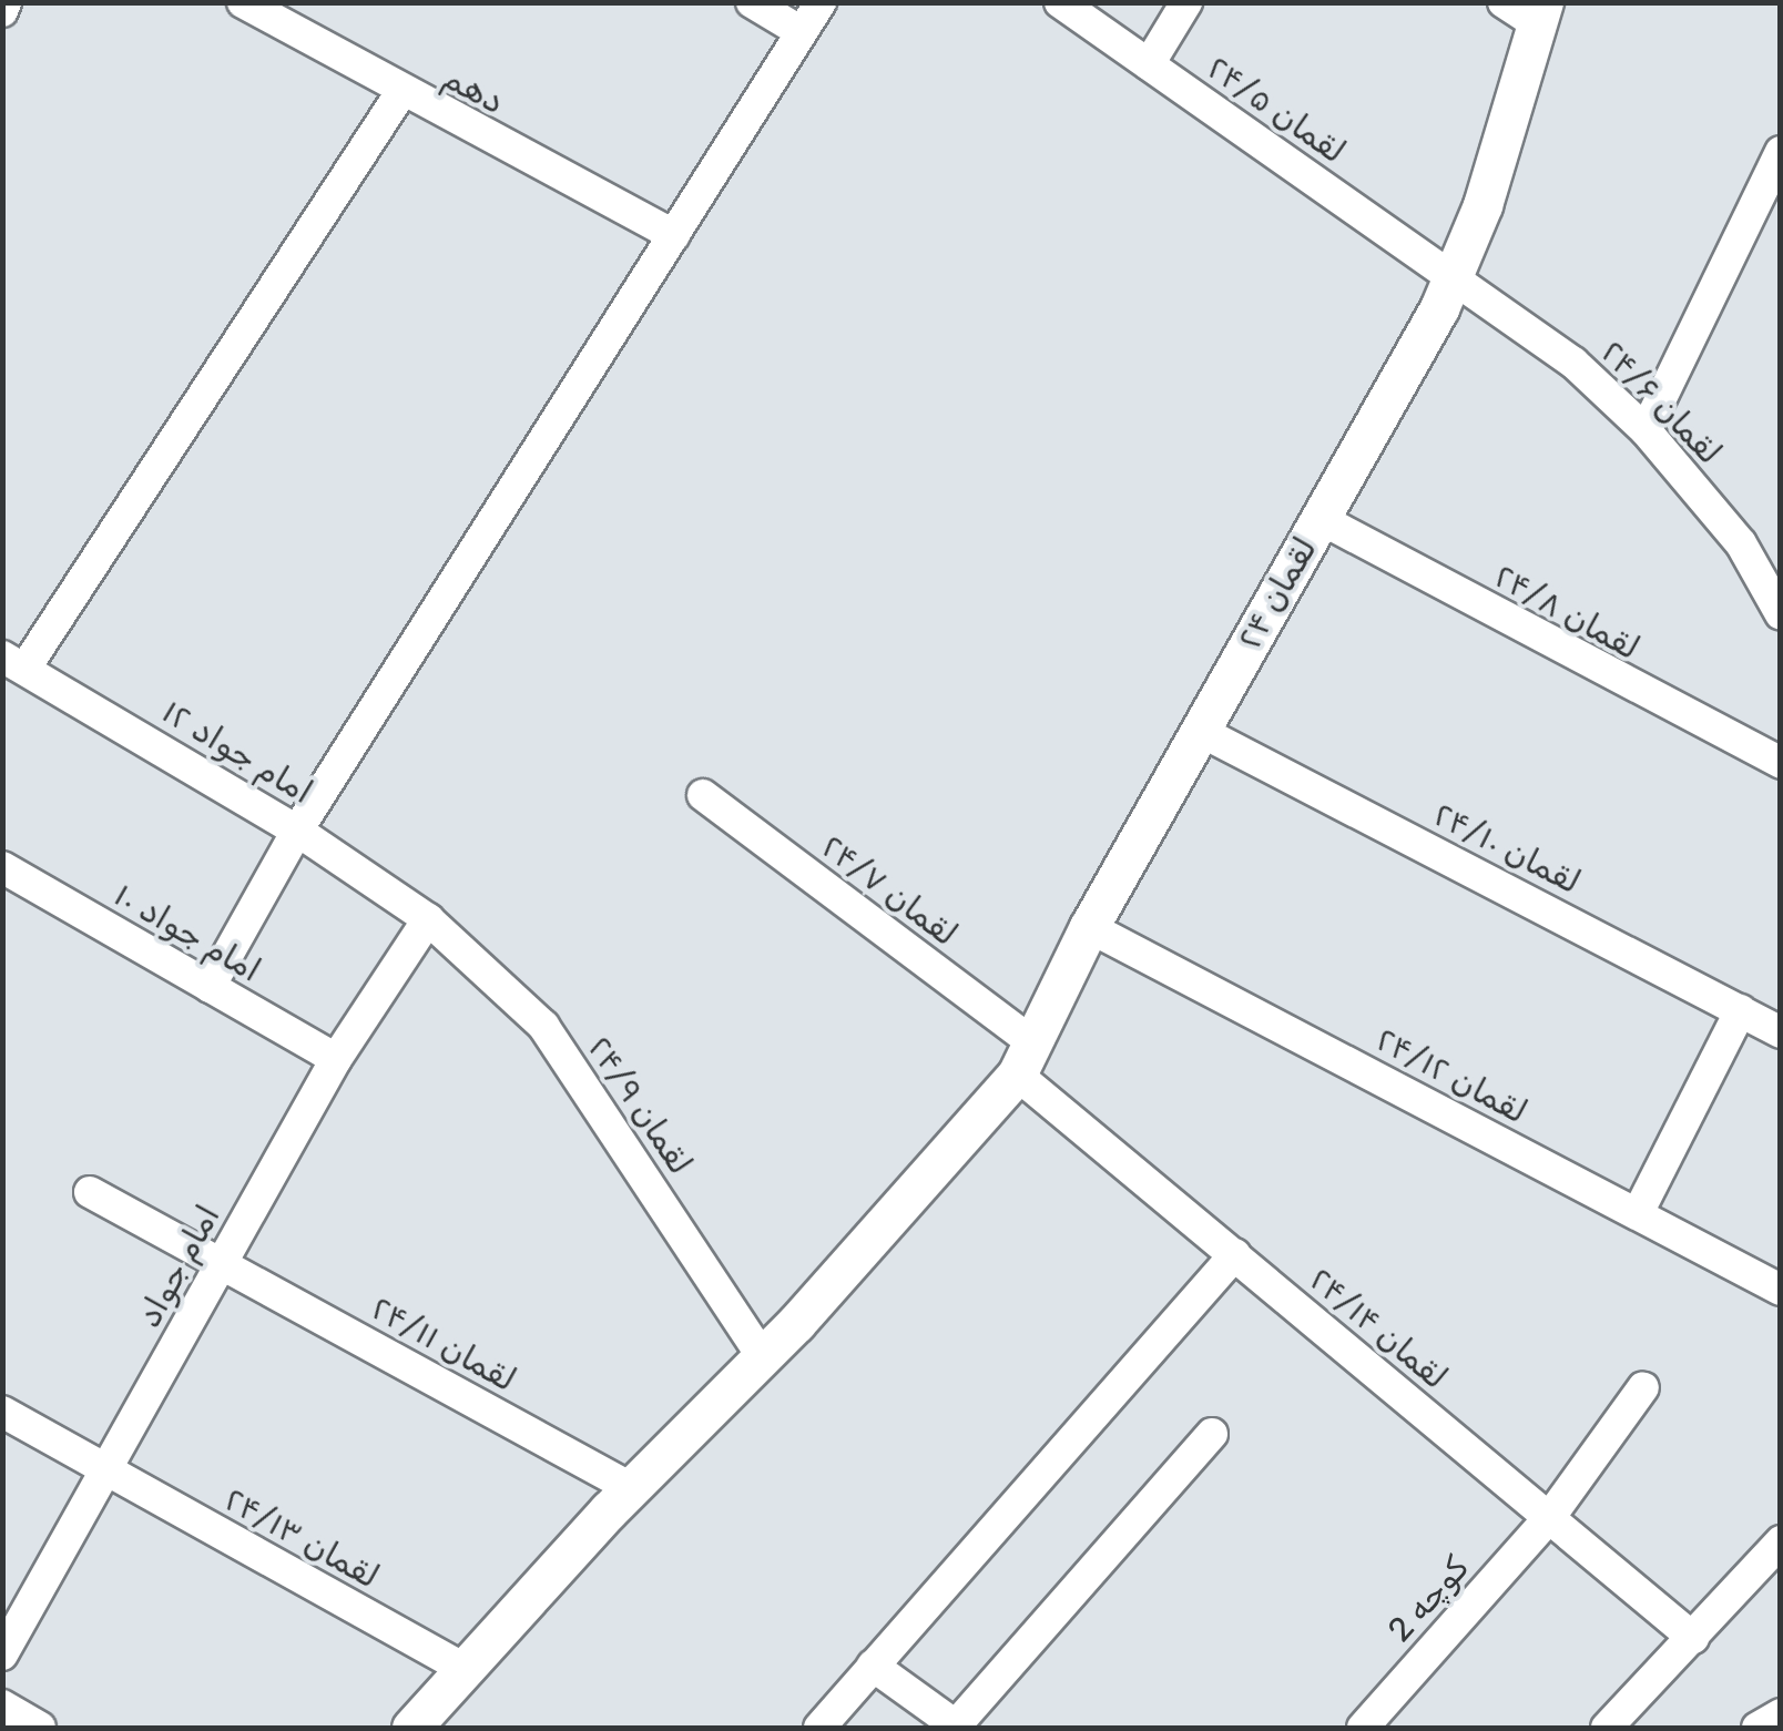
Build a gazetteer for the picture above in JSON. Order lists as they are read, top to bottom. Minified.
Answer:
{"streets":{"street":["دهم","لقمان ۲۴/۵","لقمان ۲۴/۶","لقمان ۲۴","لقمان ۲۴/۸","امام جواد ۱۲","لقمان ۲۴/۱۰","لقمان ۲۴/۷","امام جواد ۱۰","لقمان ۲۴/۱۲","لقمان ۲۴/۹","امام جواد","لقمان ۲۴/۱۴","لقمان ۲۴/۱۱","لقمان ۲۴/۱۳","کوچه 2"]},"crossings":[["لقمان ۲۴/۵","لقمان ۲۴/۶"],["لقمان ۲۴/۵","لقمان ۲۴"],["لقمان ۲۴/۶","لقمان ۲۴"],["لقمان ۲۴","لقمان ۲۴/۸"],["لقمان ۲۴","لقمان ۲۴/۱۰"],["لقمان ۲۴","لقمان ۲۴/۷"],["لقمان ۲۴","لقمان ۲۴/۱۲"],["لقمان ۲۴","لقمان ۲۴/۹"],["لقمان ۲۴","لقمان ۲۴/۱۴"],["لقمان ۲۴","لقمان ۲۴/۱۱"],["لقمان ۲۴","لقمان ۲۴/۱۳"],["امام جواد ۱۲","لقمان ۲۴/۹"],["امام جواد ۱۲","امام جواد"],["لقمان ۲۴/۷","لقمان ۲۴/۱۴"],["امام جواد ۱۰","امام جواد"],["لقمان ۲۴/۹","امام جواد"],["امام جواد","لقمان ۲۴/۱۱"],["امام جواد","لقمان ۲۴/۱۳"],["لقمان ۲۴/۱۴","کوچه 2"]]}
